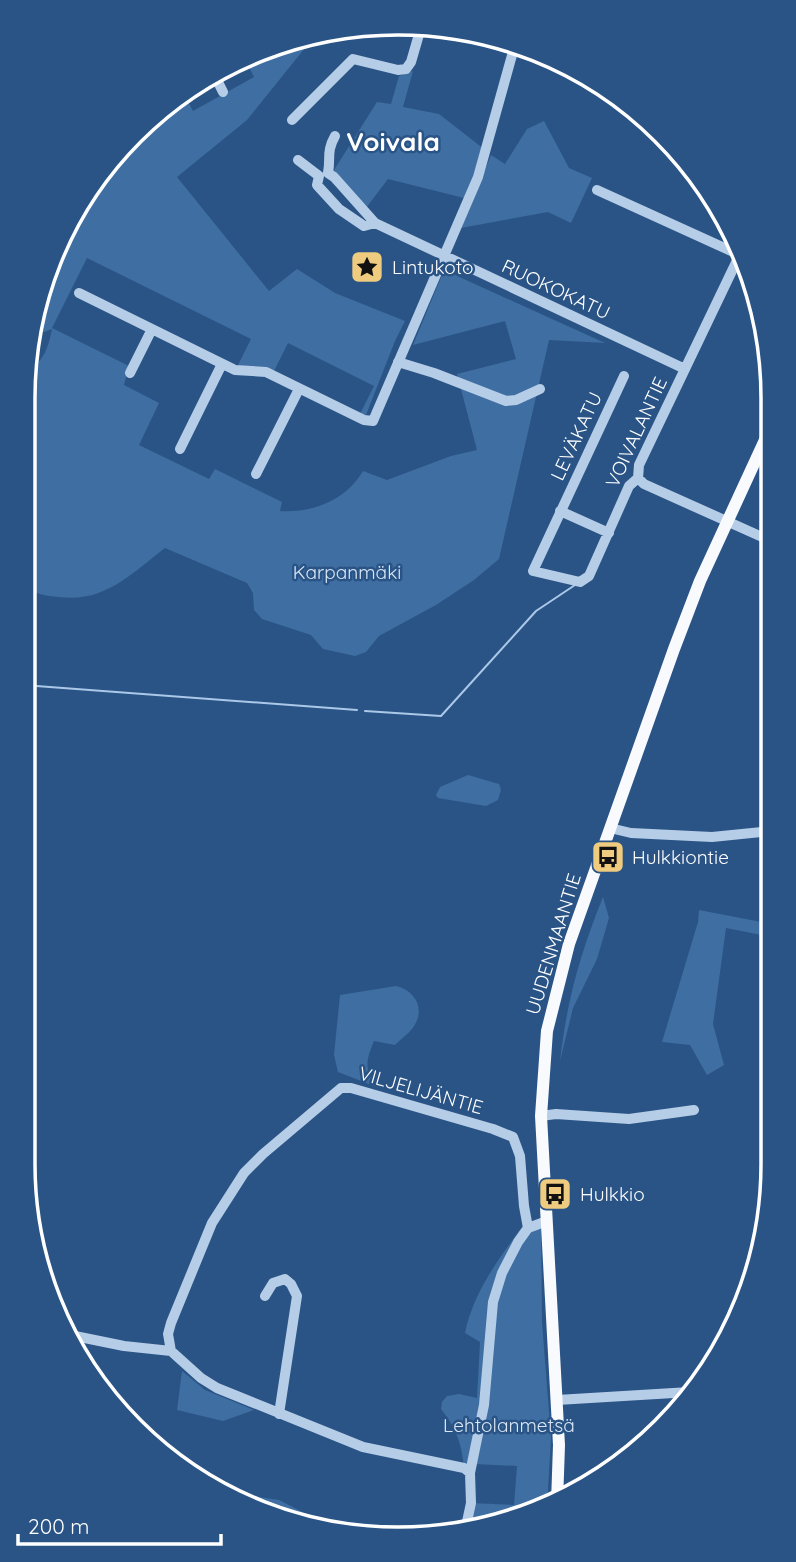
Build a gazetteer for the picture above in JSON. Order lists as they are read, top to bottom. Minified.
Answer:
{"streets":{"main road":["UUDENMAANTIE"],"street":["RUOKOKATU","VOIVALANTIE","LEVÄKATU","VILJELIJÄNTIE"]},"crossings":[["RUOKOKATU","VOIVALANTIE"],["VOIVALANTIE","LEVÄKATU"]],"districts":["Voivala"],"parks":["Karpanmäki","Lehtolanmetsä"],"places":{"place":["Lintukoto"],"bus stop":["Hulkkiontie","Hulkkio"]},"scale_bar":"200 m"}
